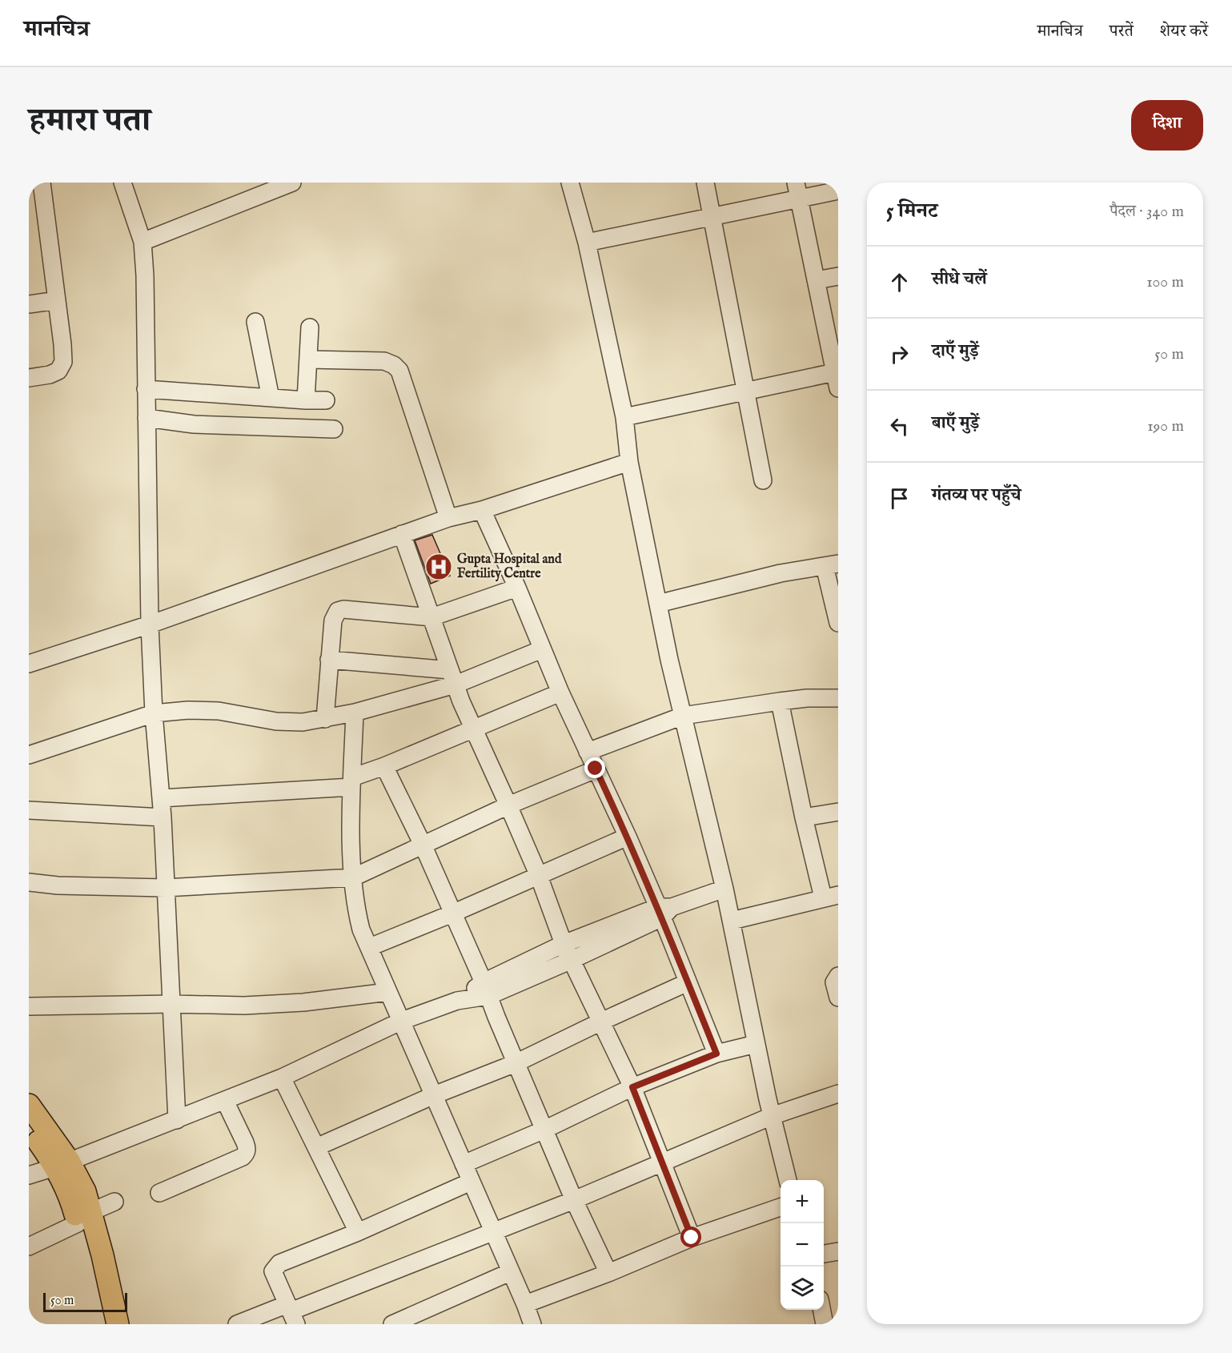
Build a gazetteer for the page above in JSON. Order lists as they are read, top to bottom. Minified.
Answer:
{"places":{"hospital":["Gupta Hospital and Fertility Centre"]},"scale_bar":"50 m","page":{"header":"मानचित्र","nav":["मानचित्र","परतें","शेयर करें"],"title":"हमारा पता","buttons":"दिशा","heading":["5 मिनट","पैदल · 340 m"],"list":[["सीधे चलें","100 m"],["दाएँ मुड़ें","50 m"],["बाएँ मुड़ें","190 m"],"गंतव्य पर पहुँचे"],"map_buttons":["+","−"],"scale":"50 m"}}
